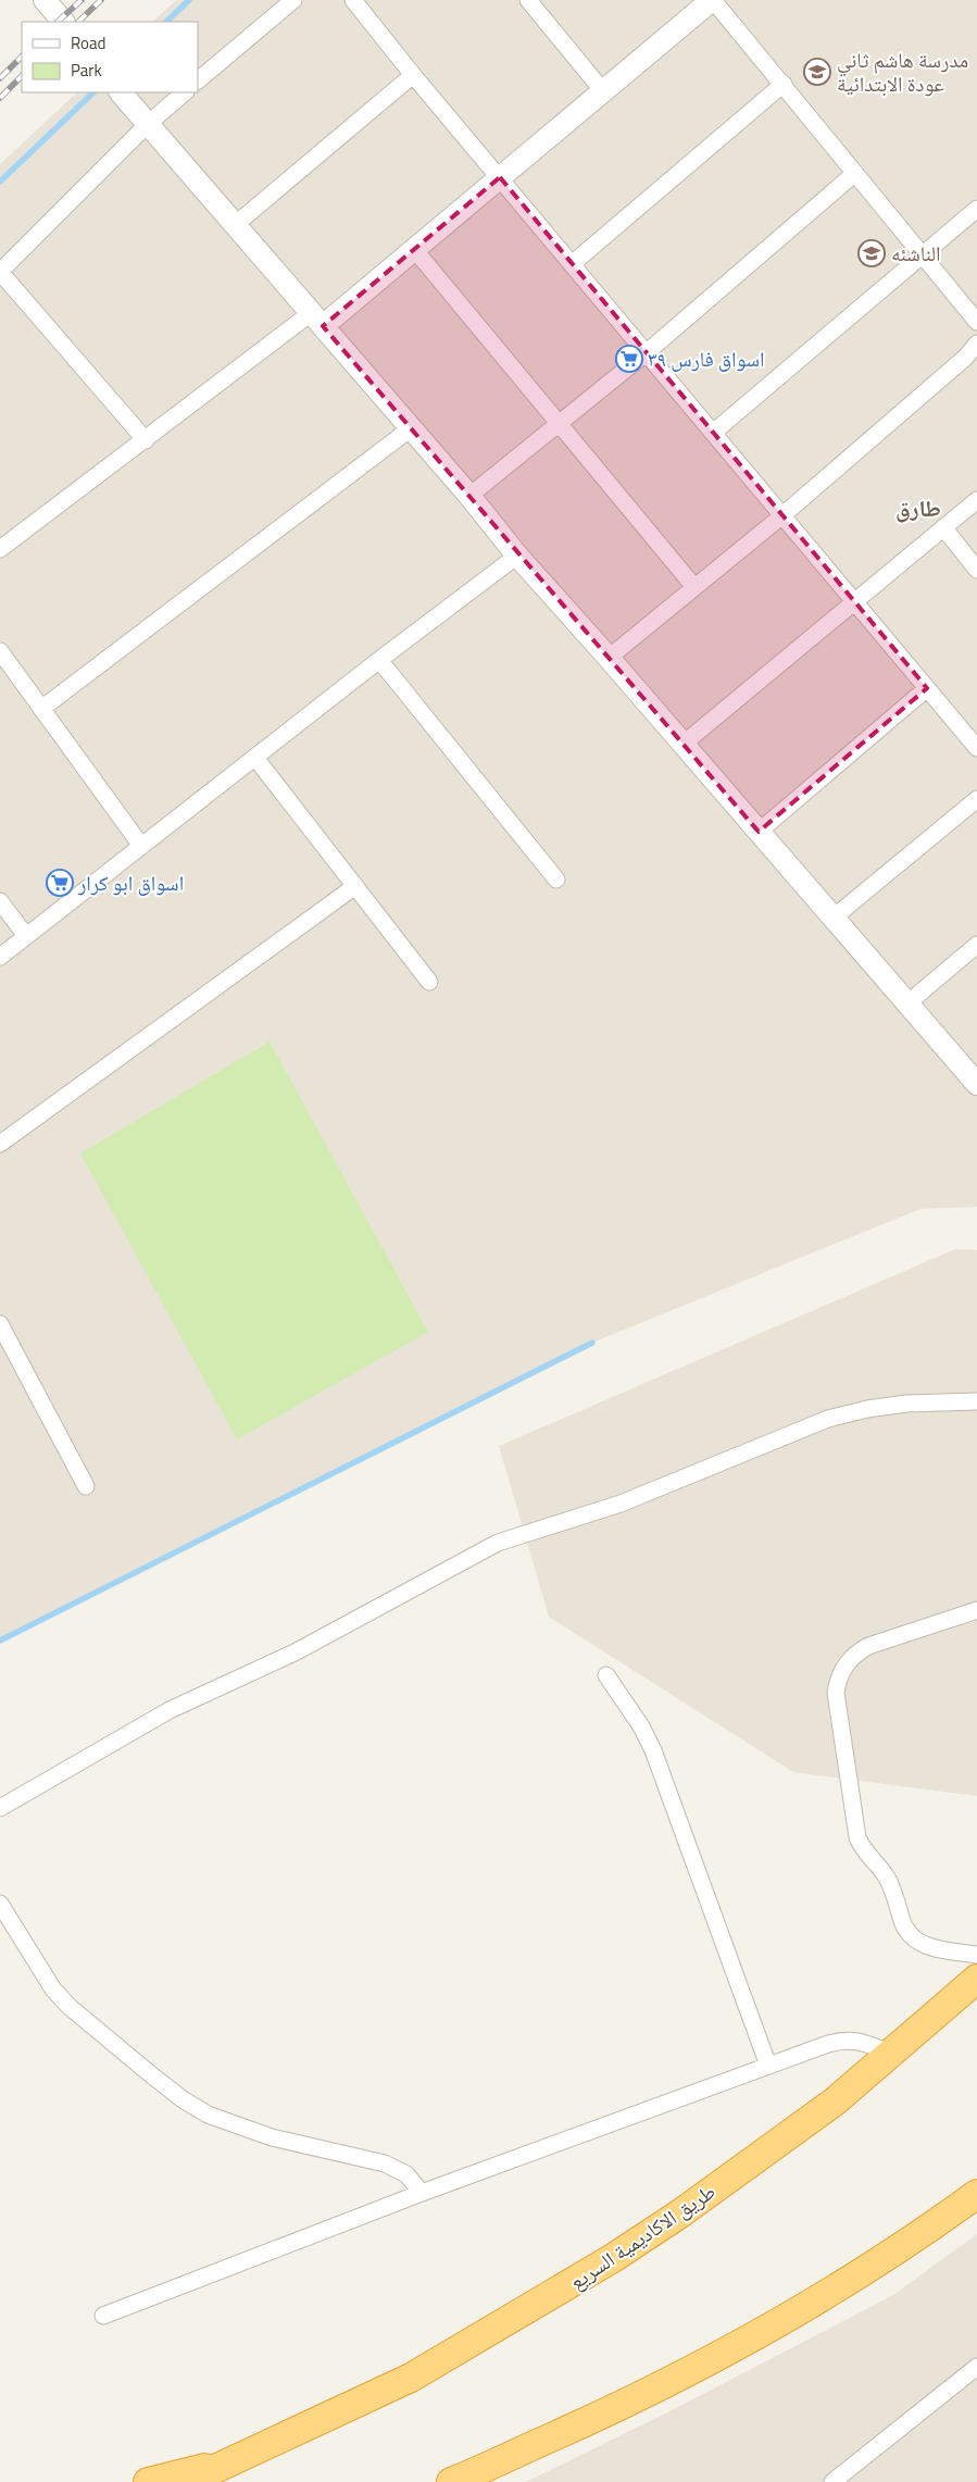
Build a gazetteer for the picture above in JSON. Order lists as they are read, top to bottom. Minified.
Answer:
{"streets":{"highway":["طريق الاكاديمية السريع"]},"districts":["طارق"],"places":{"school or university":["مدرسة هاشم ثاني عودة الابتدائية","الناشئه"],"supermarket":["اسواق فارس ٣٩","اسواق ابو كرار"]},"legend":["Road","Park"]}
